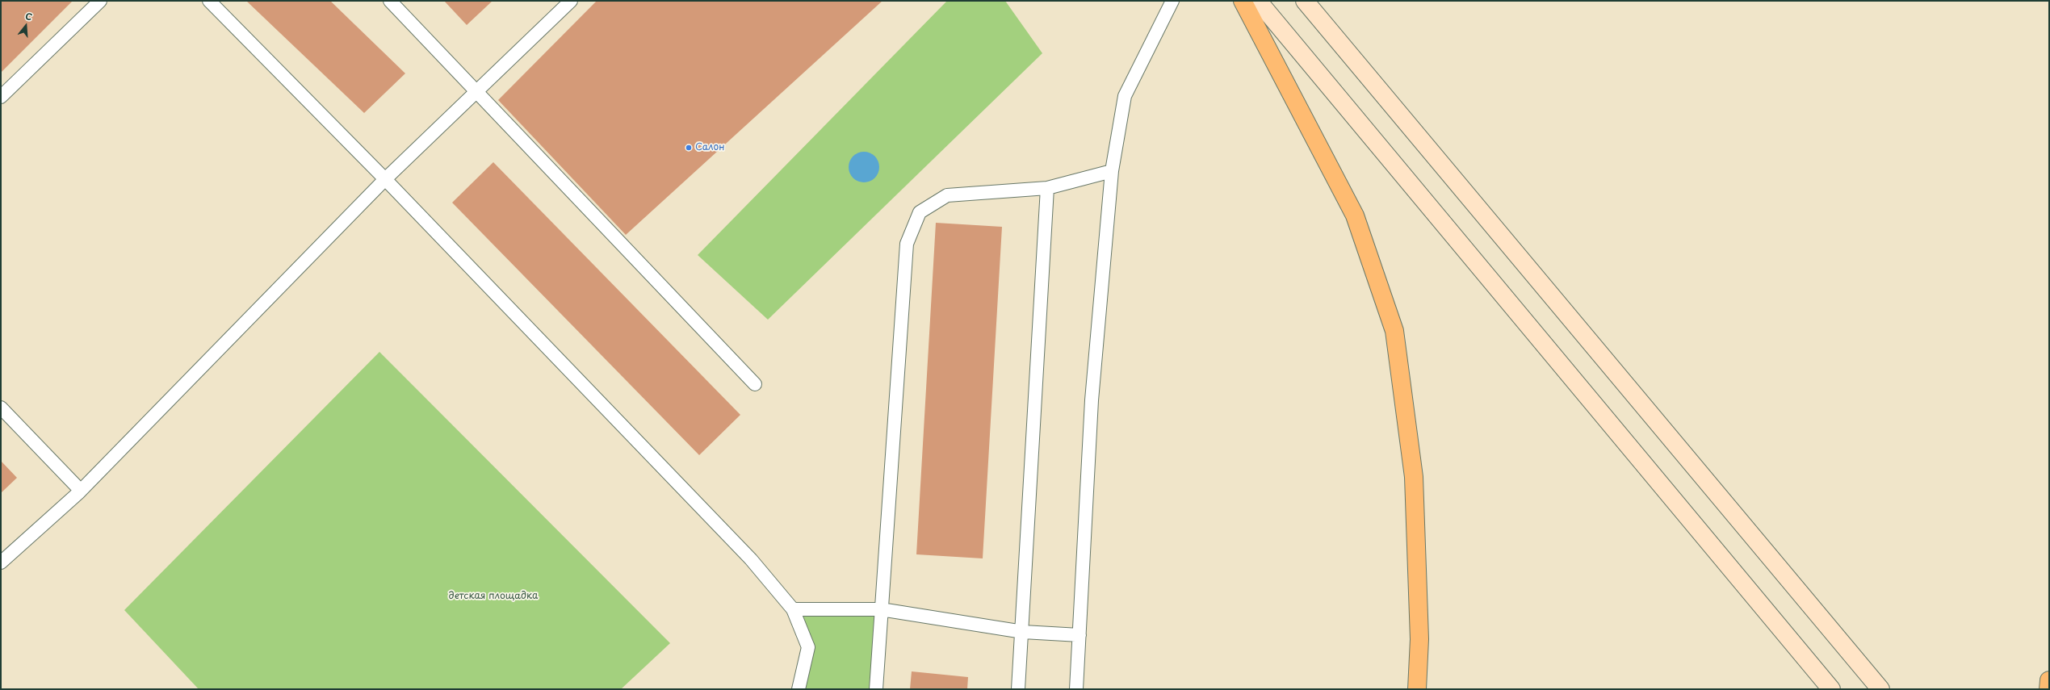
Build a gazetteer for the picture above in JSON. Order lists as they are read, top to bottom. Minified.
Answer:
{"parks":["детская площадка"],"places":["Салон"],"north":"top"}
